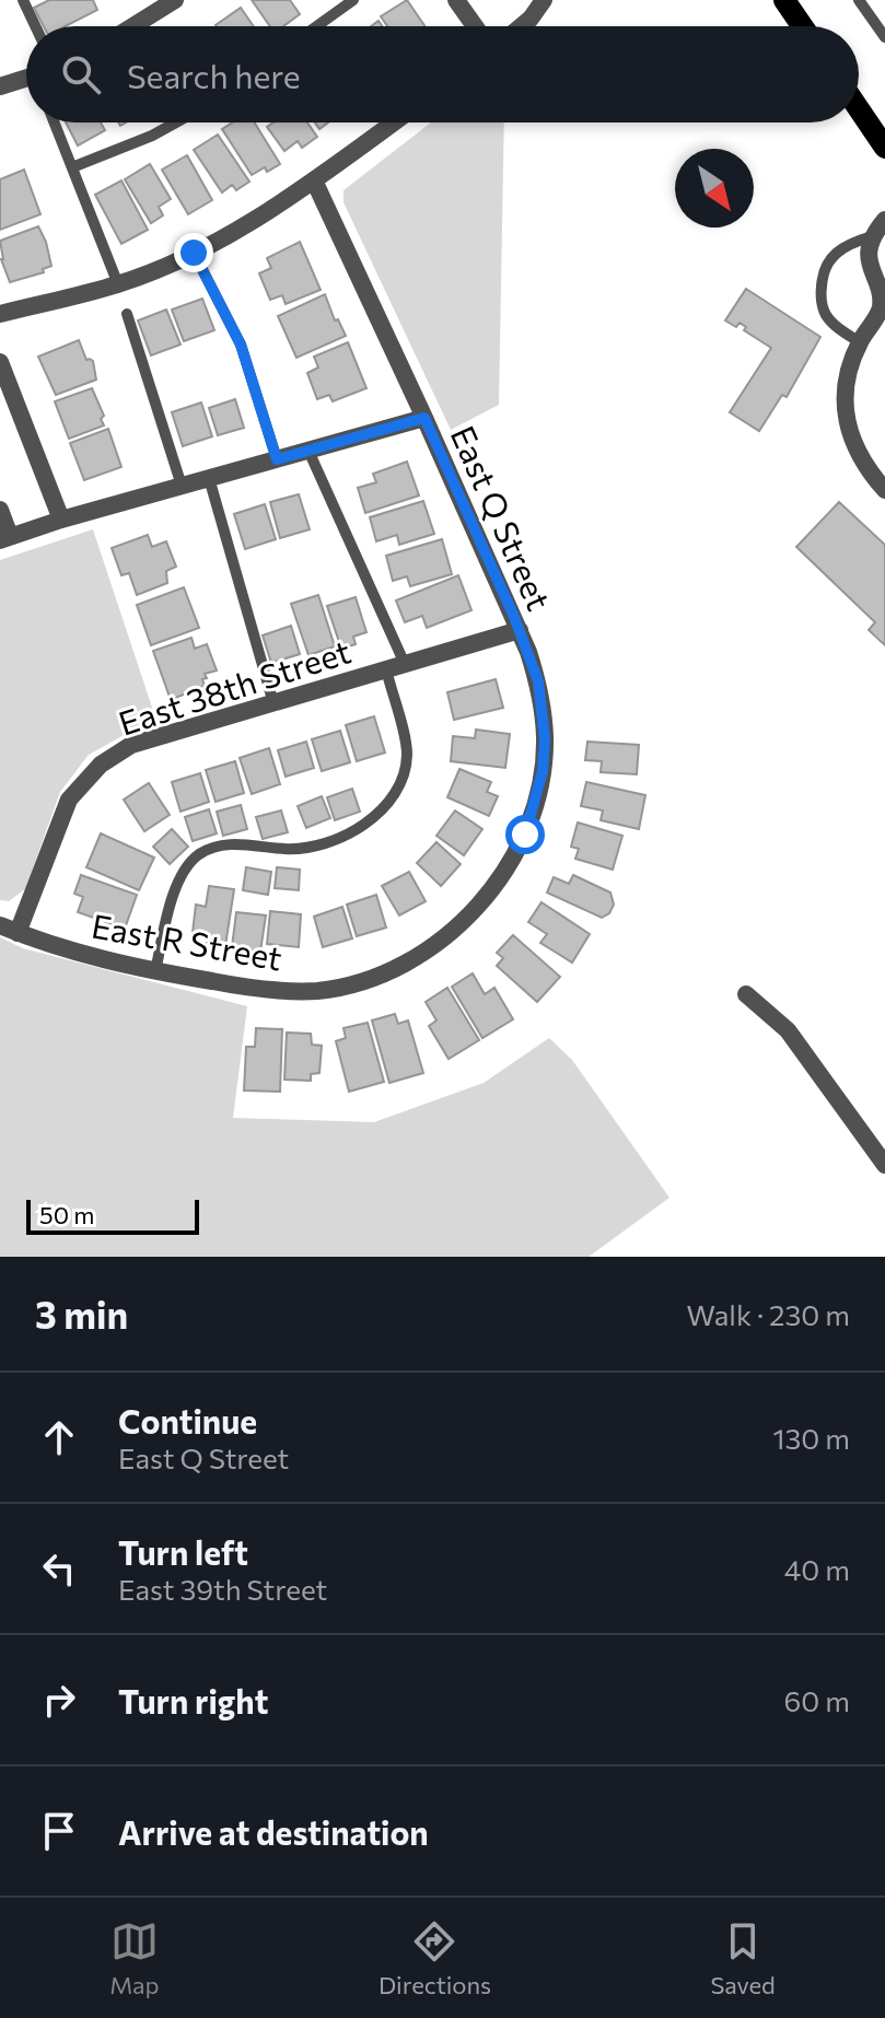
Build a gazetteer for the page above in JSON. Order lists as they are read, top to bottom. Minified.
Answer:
{"streets":{"street":["East Q Street","East 38th Street","East R Street"]},"crossings":[["East Q Street","East 38th Street"],["East Q Street","East R Street"],["East 38th Street","East R Street"]],"scale_bar":"50 m","north":"bottom right","page":{"search":"Search here","scale":"50 m","heading":["3 min","Walk · 230 m"],"list":[["Continue","East Q Street","130 m"],["Turn left","East 39th Street","40 m"],["Turn right","60 m"],"Arrive at destination"],"nav":["Map","Directions","Saved"]}}
